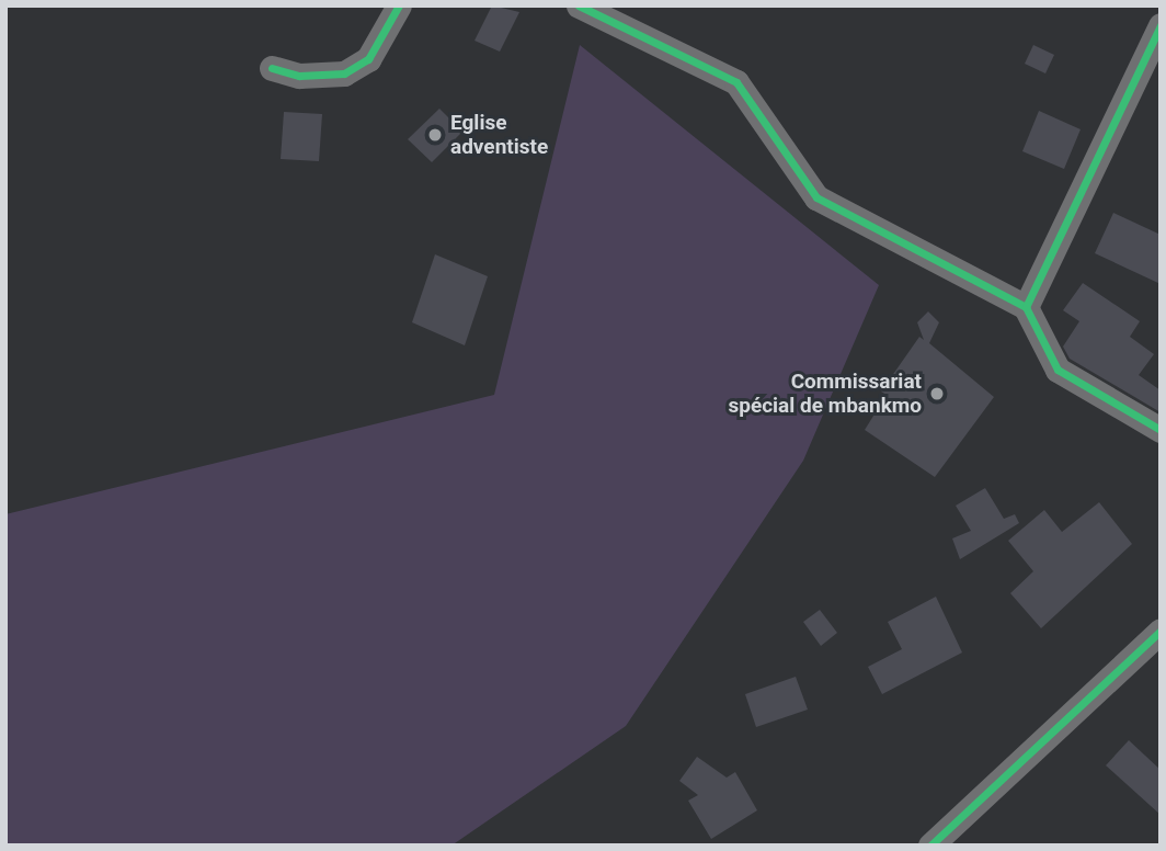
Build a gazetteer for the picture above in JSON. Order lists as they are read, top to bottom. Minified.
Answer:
{"places":["Eglise adventiste","Commissariat spécial de mbankmo"]}
